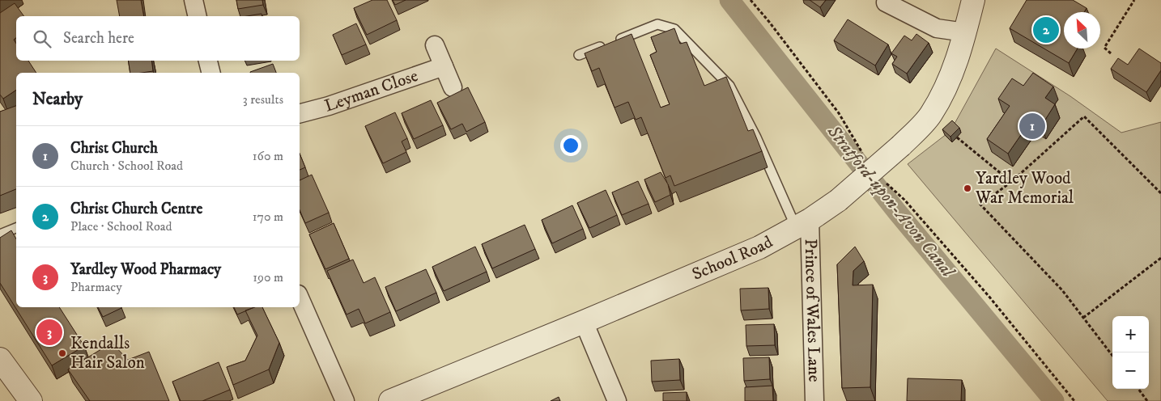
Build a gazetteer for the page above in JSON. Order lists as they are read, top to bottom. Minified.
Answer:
{"streets":{"street":["Leyman Close","School Road","Prince of Wales Lane"]},"crossings":[["School Road","Prince of Wales Lane"]],"water":["Stratford-upon-Avon Canal"],"places":["Yardley Wood War Memorial","Kendalls Hair Salon"],"north":"top left","page":{"pins":["2","1","3"],"search":"Search here","heading":["Nearby","3 results"],"list":[{"mark":"1","name":"Christ Church","note":"Church · School Road","value":"160 m"},{"mark":"2","name":"Christ Church Centre","note":"Place · School Road","value":"170 m"},{"mark":"3","name":"Yardley Wood Pharmacy","note":"Pharmacy","value":"190 m"}],"map_buttons":["+","−"]}}
